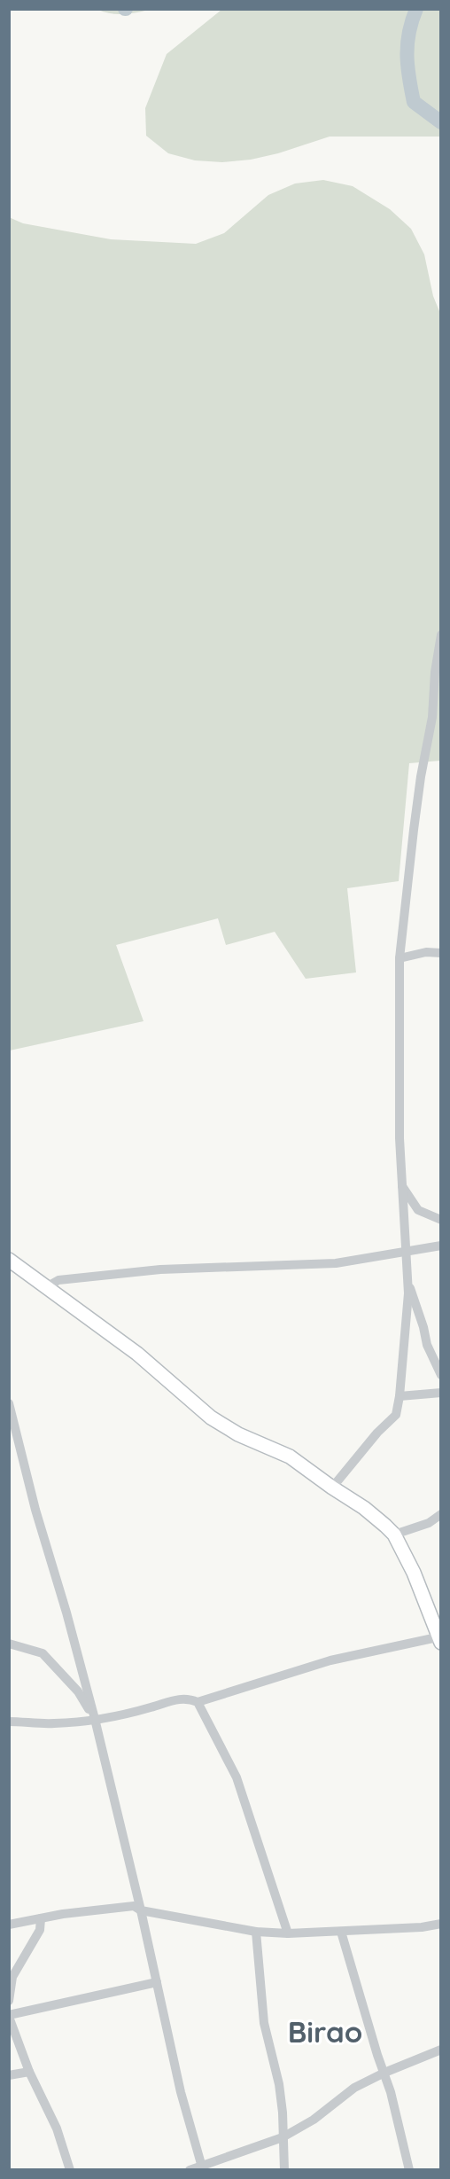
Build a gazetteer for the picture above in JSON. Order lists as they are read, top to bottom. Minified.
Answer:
{"districts":["Birao"]}
